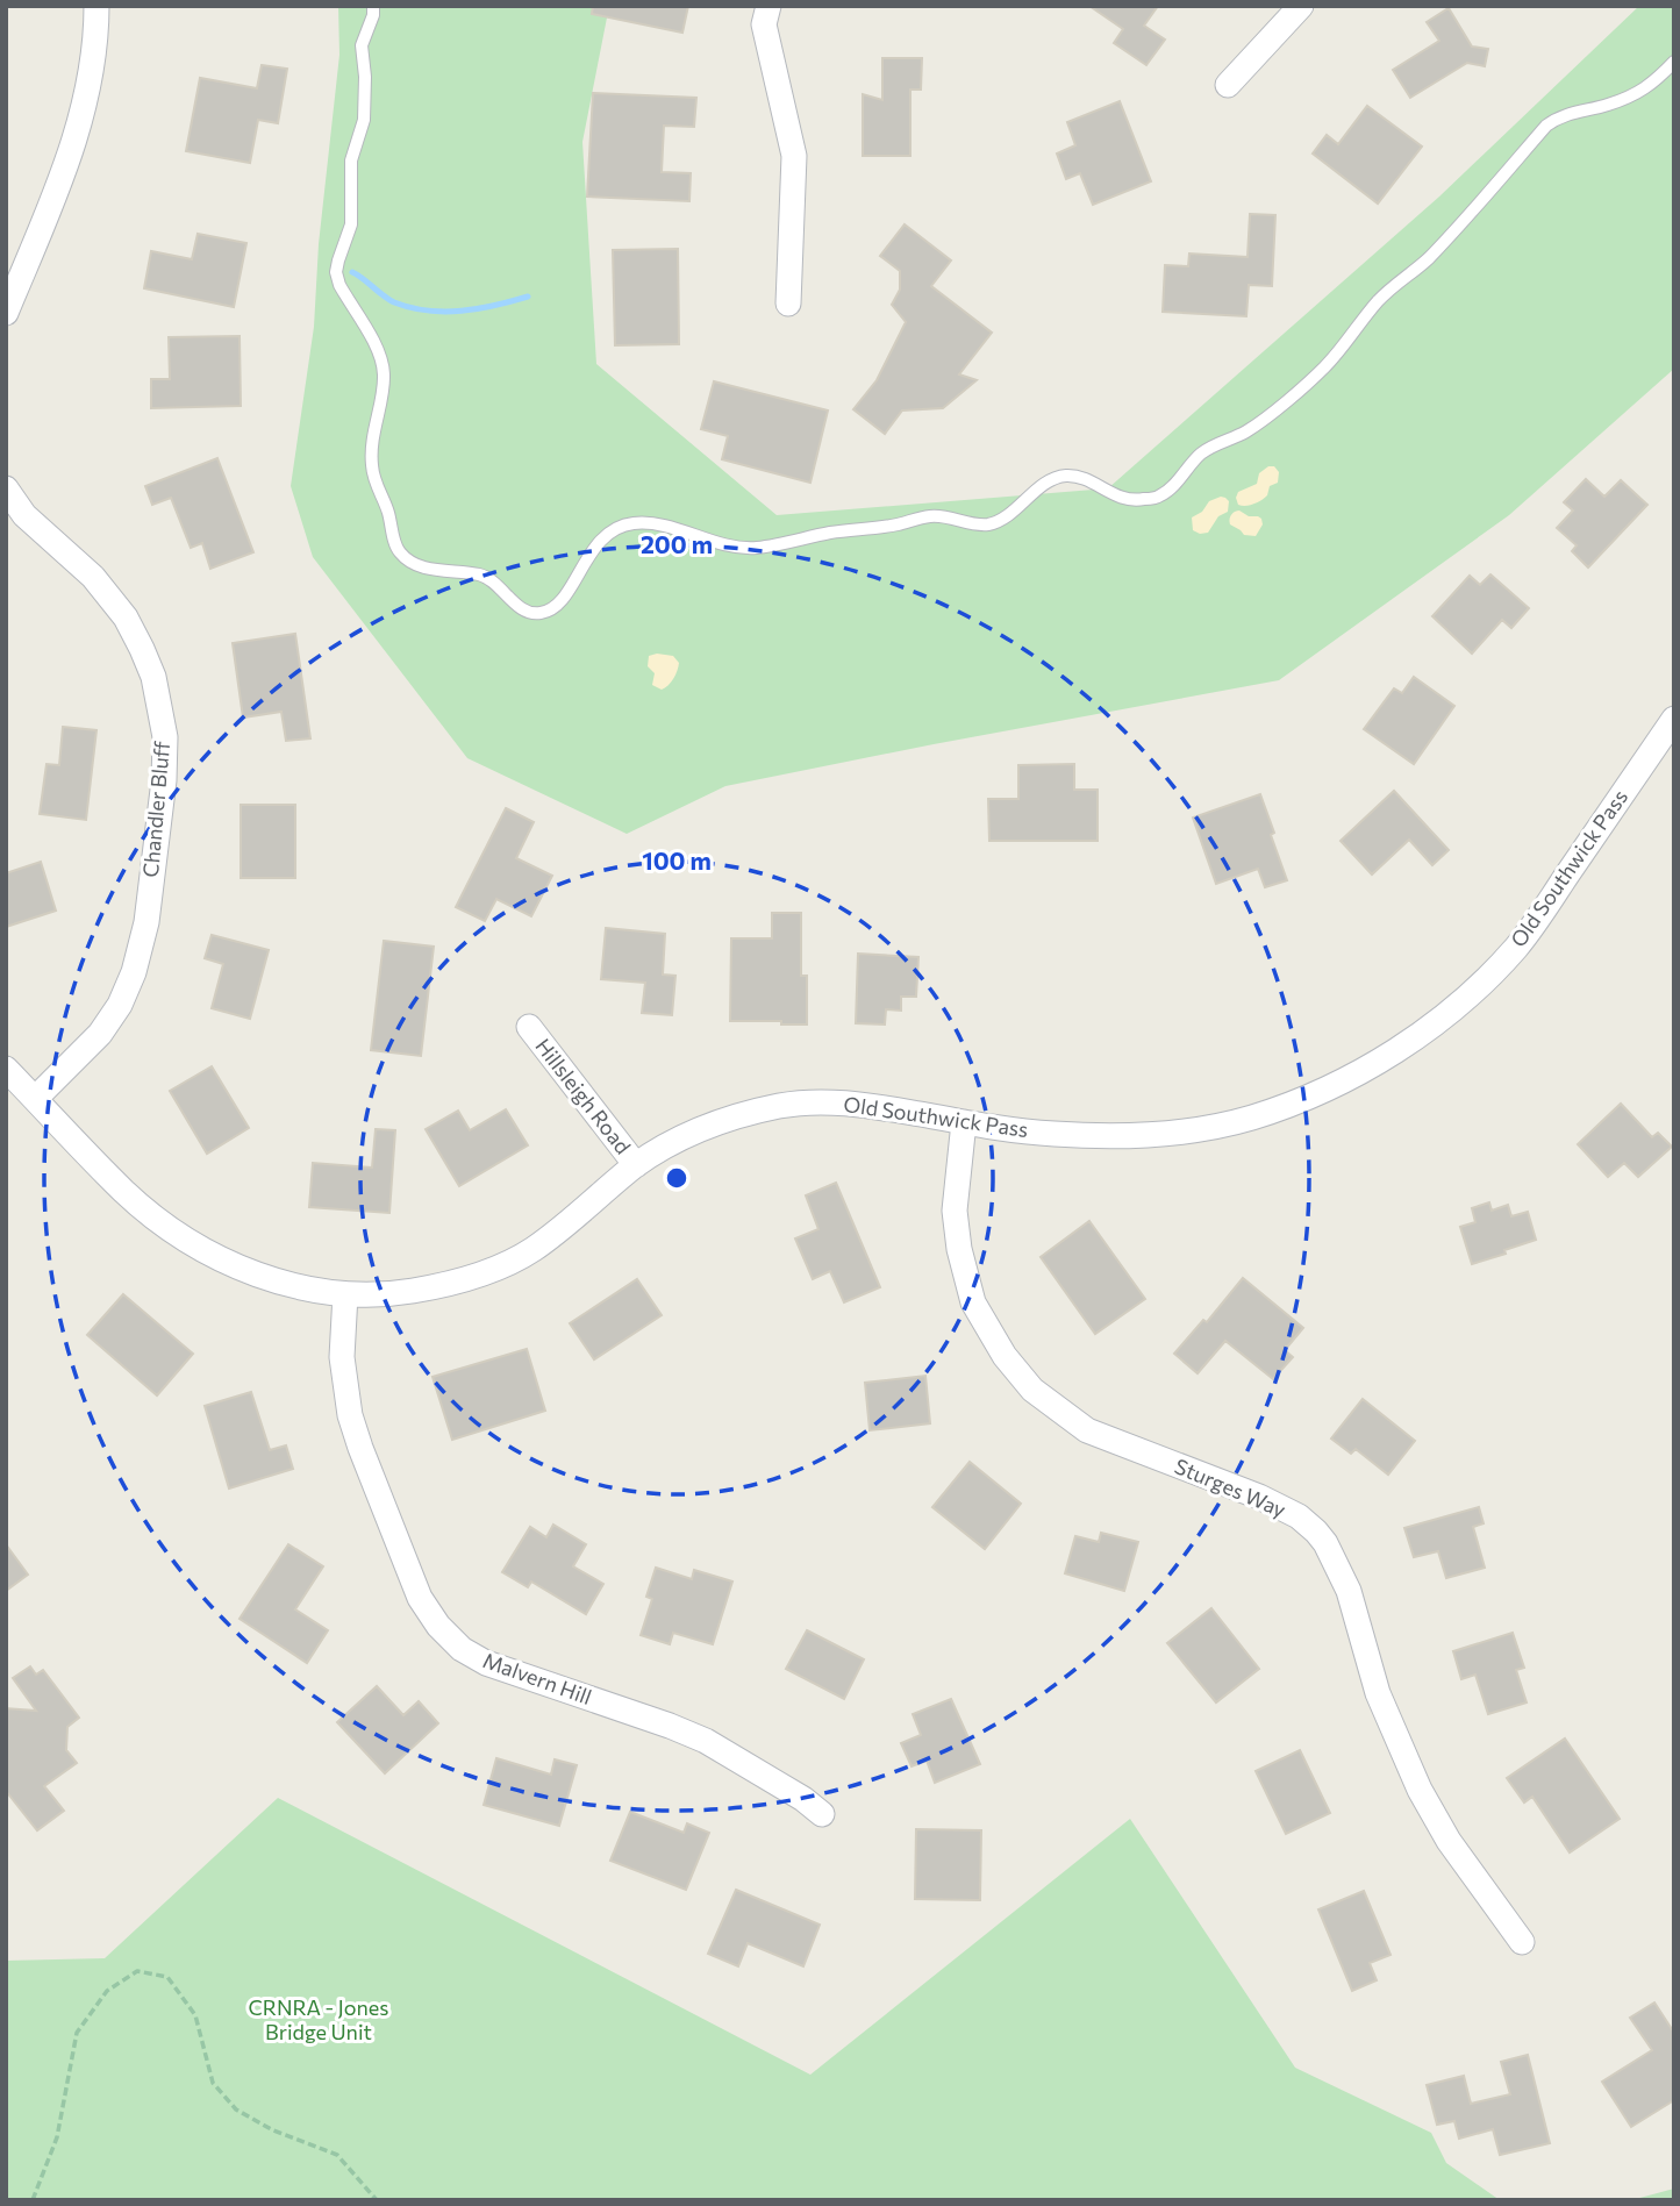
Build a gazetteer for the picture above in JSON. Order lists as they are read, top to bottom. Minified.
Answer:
{"streets":{"street":["Chandler Bluff","Old Southwick Pass","Hillsleigh Road","Sturges Way","Malvern Hill"]},"crossings":[["Chandler Bluff","Old Southwick Pass"],["Old Southwick Pass","Hillsleigh Road"],["Old Southwick Pass","Sturges Way"],["Old Southwick Pass","Malvern Hill"]],"parks":["CRNRA - Jones Bridge Unit"],"rings":["200 m","100 m"]}
